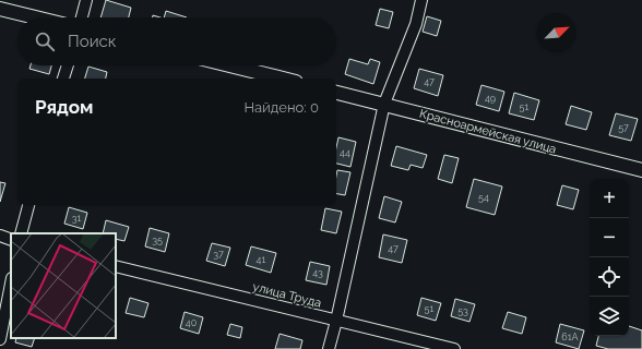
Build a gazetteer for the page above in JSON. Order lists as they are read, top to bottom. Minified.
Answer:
{"streets":{"street":["Красноармейская улица","улица Труда"]},"house_numbers":["47","49","51","57","44","54","31","35","47","37","41","43","51","53","40","61А"],"north":"top right","page":{"search":"Поиск","heading":["Рядом","Найдено: 0"],"map_buttons":["+","−"]}}
